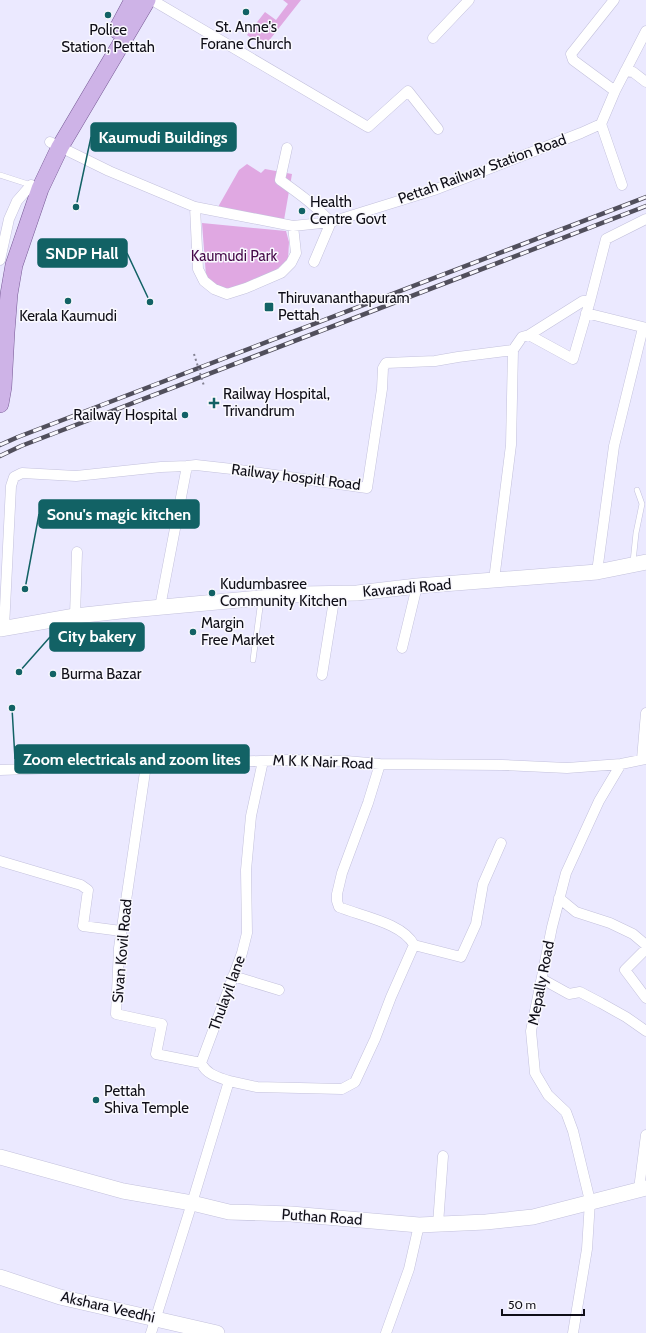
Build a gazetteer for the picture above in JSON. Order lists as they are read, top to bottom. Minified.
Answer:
{"streets":{"street":["Pettah Railway Station Road","Railway hospitl Road","Kavaradi Road","M K K Nair Road","Sivan Kovil Road","Mepally Road","Thulayil lane","Puthan Road","Akshara Veedhi"]},"crossings":[["M K K Nair Road","Sivan Kovil Road"],["M K K Nair Road","Mepally Road"],["M K K Nair Road","Thulayil lane"],["Sivan Kovil Road","Thulayil lane"],["Mepally Road","Puthan Road"]],"parks":["Kaumudi Park"],"places":{"other":["St. Anne's Forane Church","Police Station, Pettah","Kaumudi Buildings","Health Centre Govt","Kerala Kaumudi","SNDP Hall","Railway Hospital","Sonu's magic kitchen","Kudumbasree Community Kitchen","Margin Free Market","City bakery","Burma Bazar","Zoom electricals and zoom lites","Pettah Shiva Temple"],"transit":["Thiruvananthapuram Pettah"],"health":["Railway Hospital, Trivandrum"]},"scale_bar":"50 m"}
